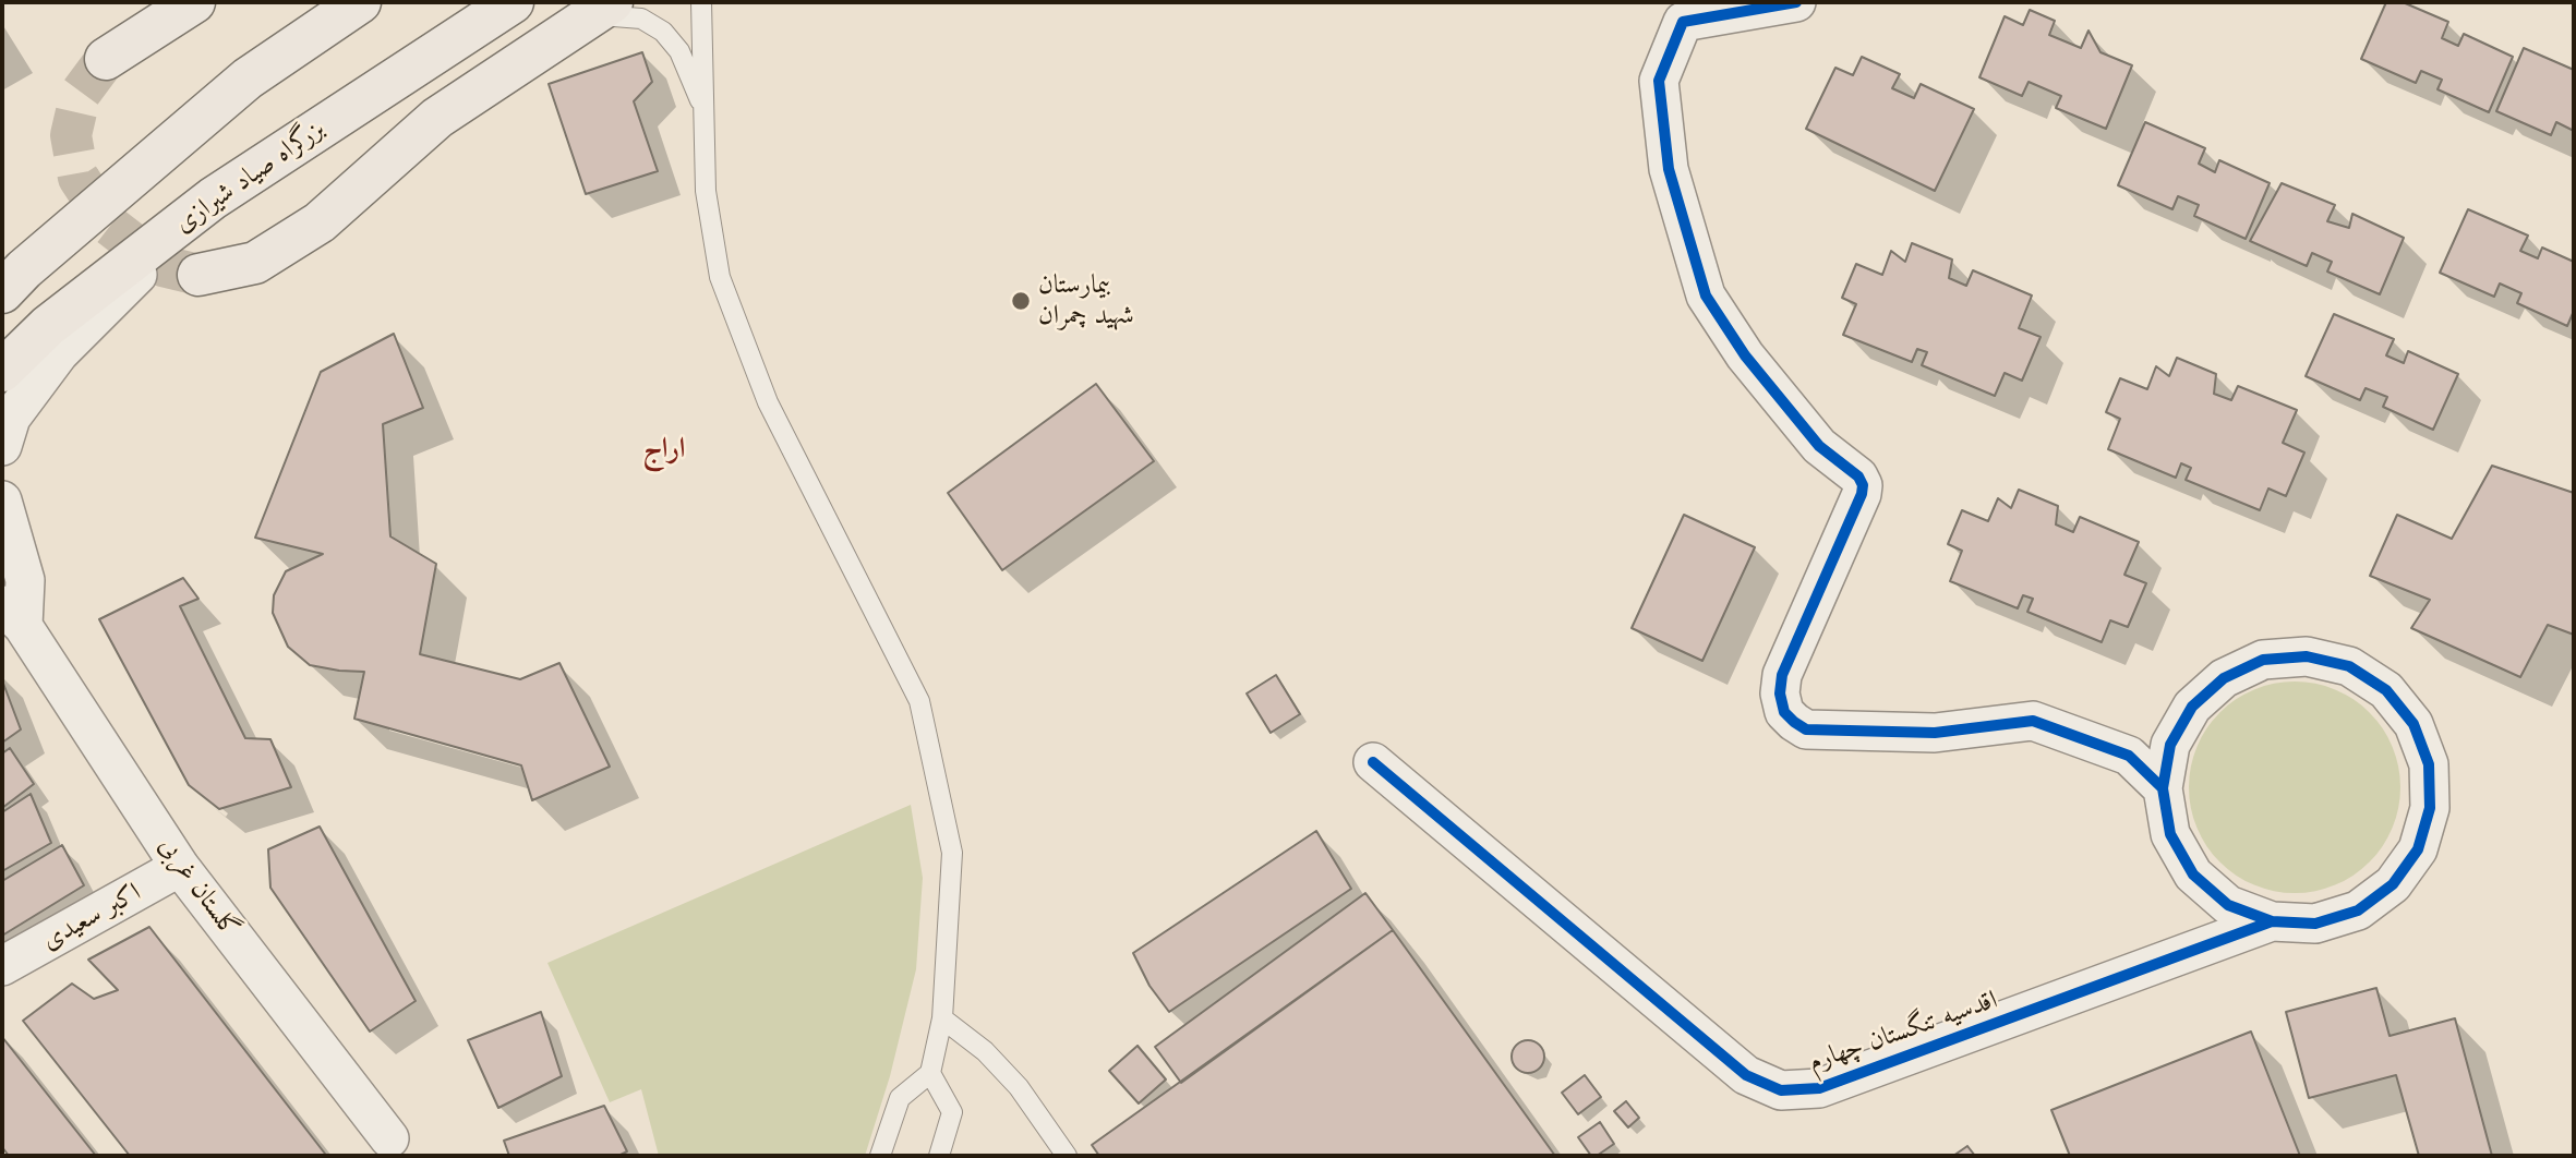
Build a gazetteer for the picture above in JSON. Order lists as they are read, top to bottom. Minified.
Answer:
{"streets":{"highway":["بزرگراه صیاد شیرازی"],"street":["گلستان غربی","اکبر سعیدی","اقدسیه تنگستان چهارم"]},"crossings":[["گلستان غربی","اکبر سعیدی"]],"districts":["اراج"],"places":["بیمارستان شهید چمران"]}
